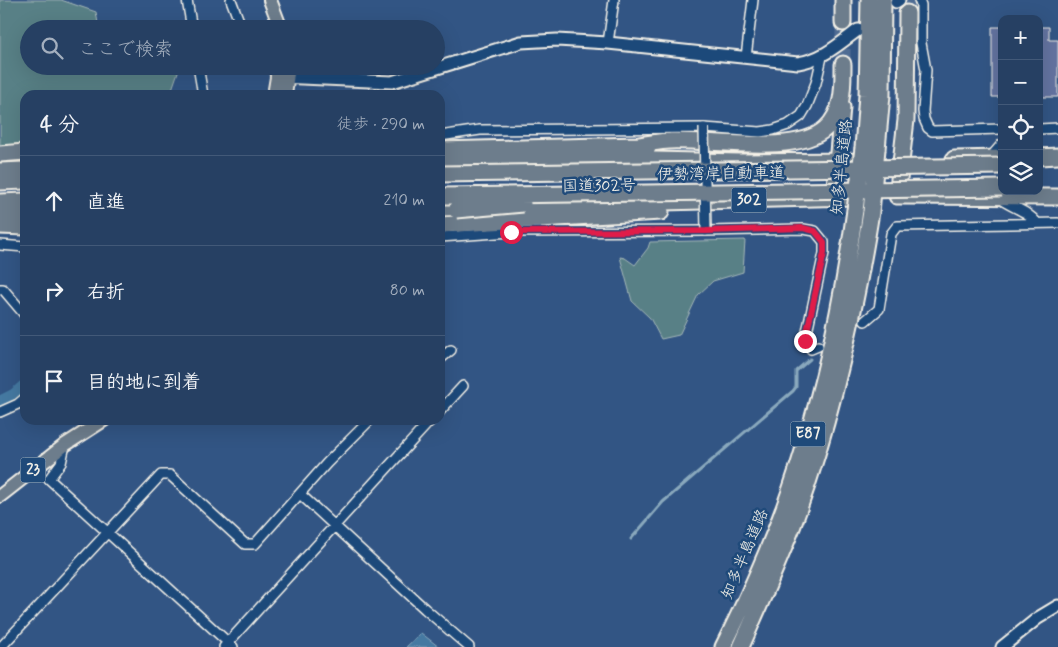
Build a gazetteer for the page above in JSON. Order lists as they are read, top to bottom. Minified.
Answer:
{"streets":{"highway":["知多半島道路","伊勢湾岸自動車道","国道302号","302","E87"],"main road":["23"]},"crossings":[["伊勢湾岸自動車道","国道302号"]],"page":{"map_buttons":["+","−"],"search":"ここで検索","heading":["4 分","徒歩 · 290 m"],"list":[["直進","210 m"],["右折","80 m"],"目的地に到着"]}}
